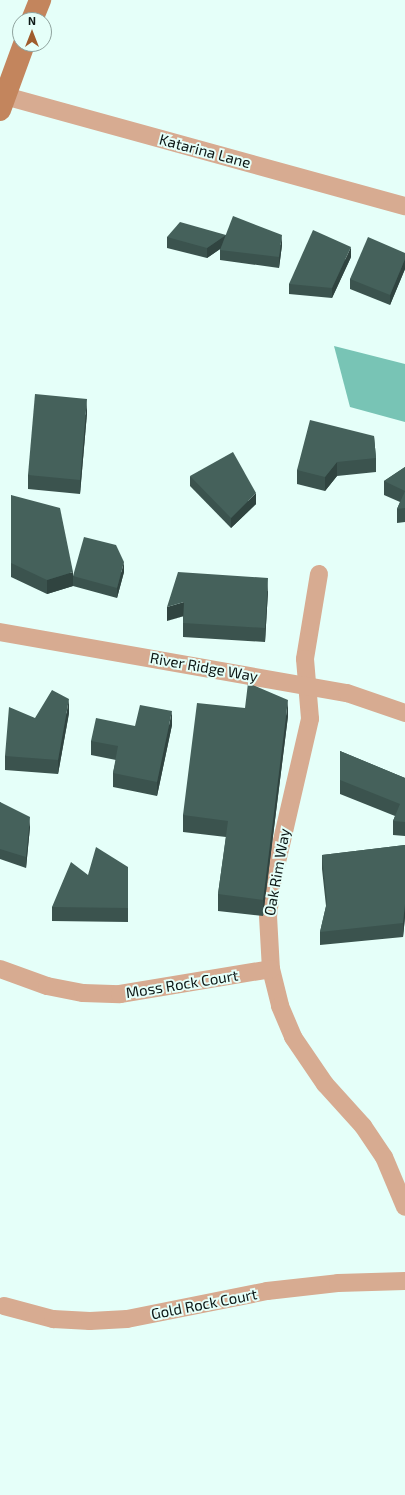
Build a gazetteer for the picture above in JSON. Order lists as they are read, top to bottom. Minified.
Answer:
{"streets":{"street":["Katarina Lane","River Ridge Way","Oak Rim Way","Moss Rock Court","Gold Rock Court"]},"crossings":[["River Ridge Way","Oak Rim Way"],["Oak Rim Way","Moss Rock Court"]],"north":"top"}
